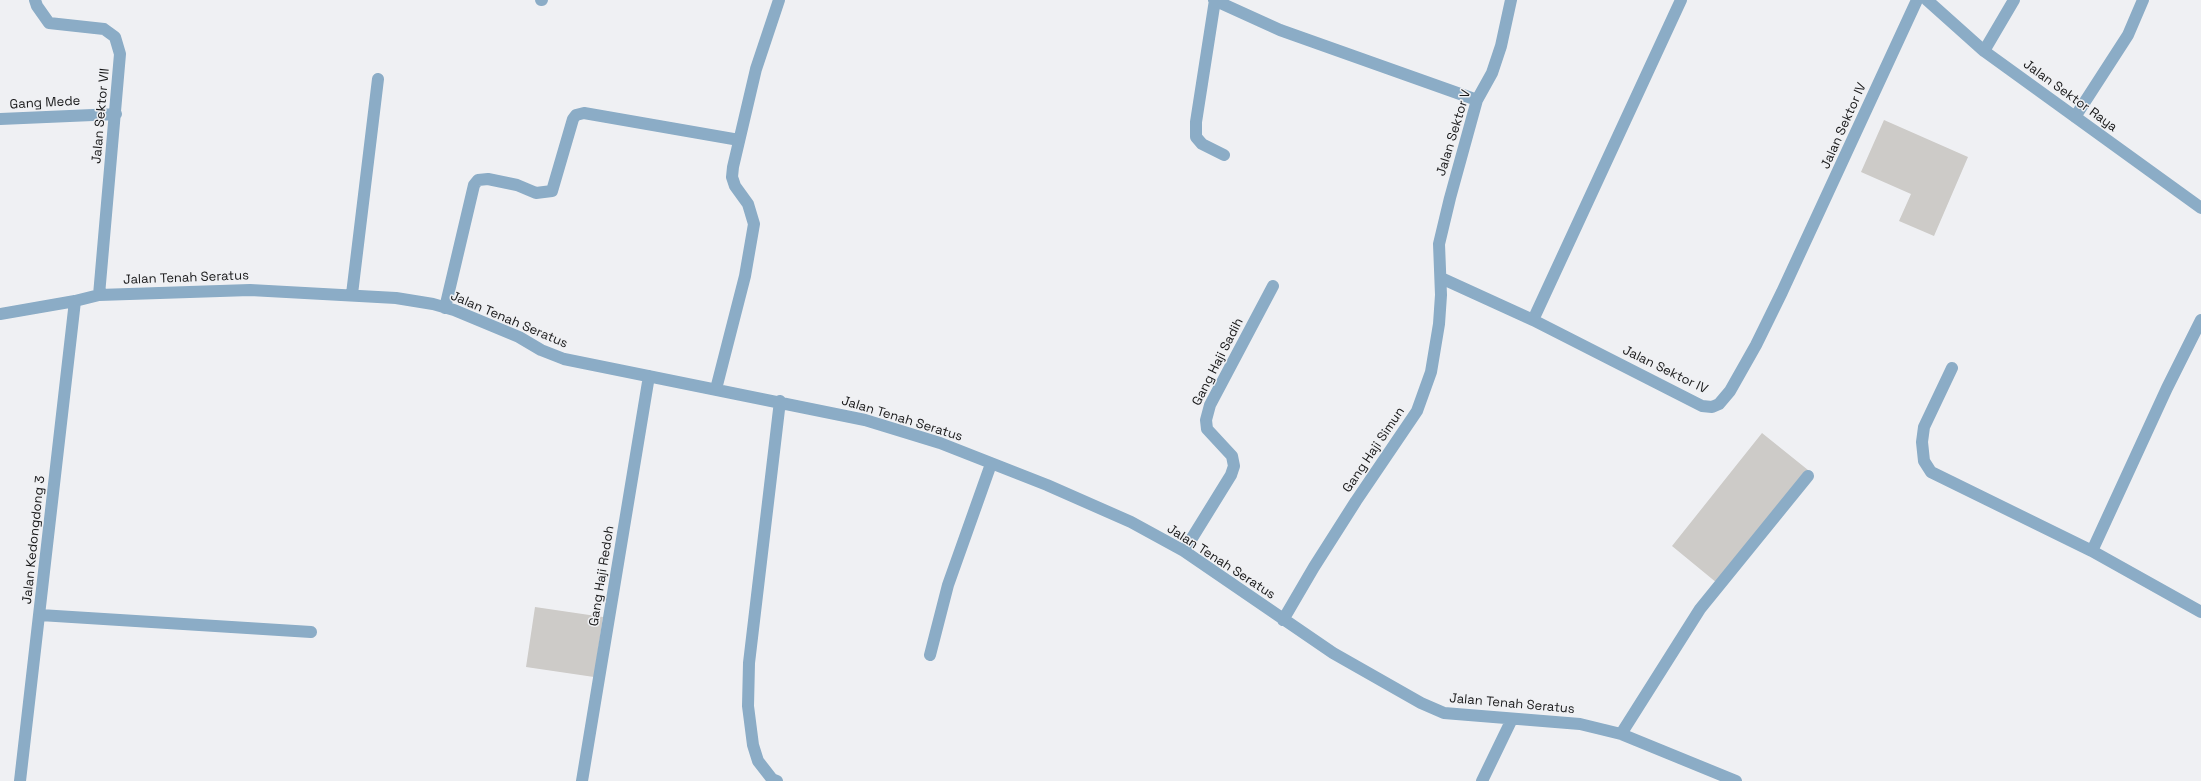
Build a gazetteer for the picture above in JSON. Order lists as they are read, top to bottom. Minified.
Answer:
{"streets":{"street":["Jalan Sektor Raya","Gang Mede","Jalan Sektor VII","Jalan Sektor IV","Jalan Sektor V","Jalan Tenah Seratus","Gang Haji Sadih","Gang Haji Simun","Jalan Kedongdong 3","Gang Haji Redoh"]},"crossings":[["Gang Mede","Jalan Sektor VII"],["Jalan Sektor VII","Jalan Tenah Seratus"],["Jalan Sektor V","Gang Haji Simun"],["Jalan Tenah Seratus","Gang Haji Sadih"],["Jalan Tenah Seratus","Gang Haji Simun"],["Jalan Tenah Seratus","Jalan Kedongdong 3"],["Jalan Tenah Seratus","Gang Haji Redoh"]]}
